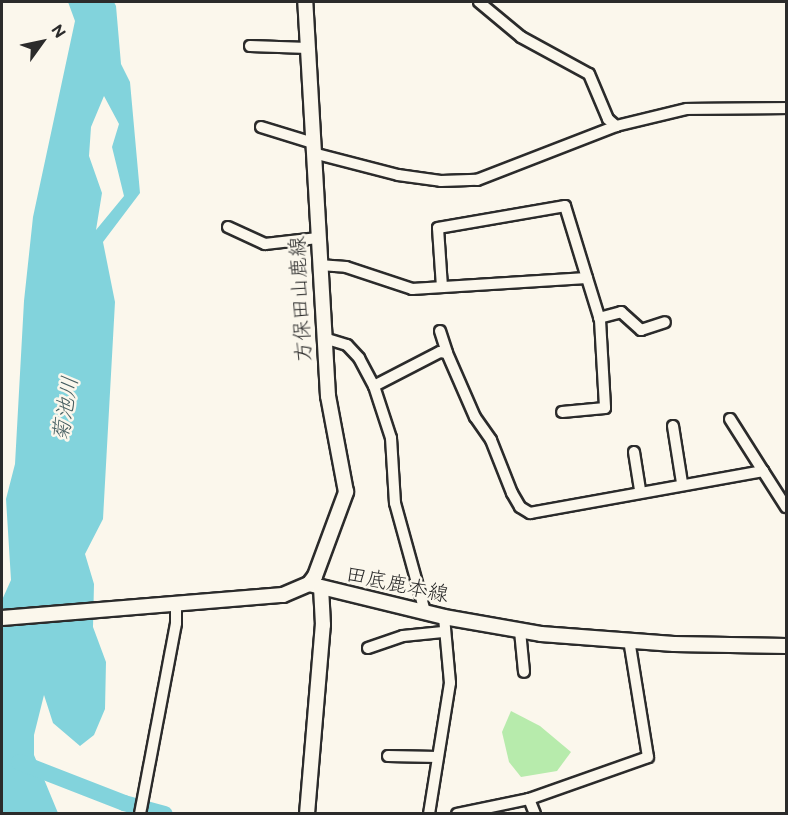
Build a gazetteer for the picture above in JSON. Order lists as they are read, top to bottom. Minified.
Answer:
{"streets":{"main road":["方保田山鹿線","田底鹿本線"]},"crossings":[["方保田山鹿線","田底鹿本線"]],"water":["菊池川"],"north":"top right"}
